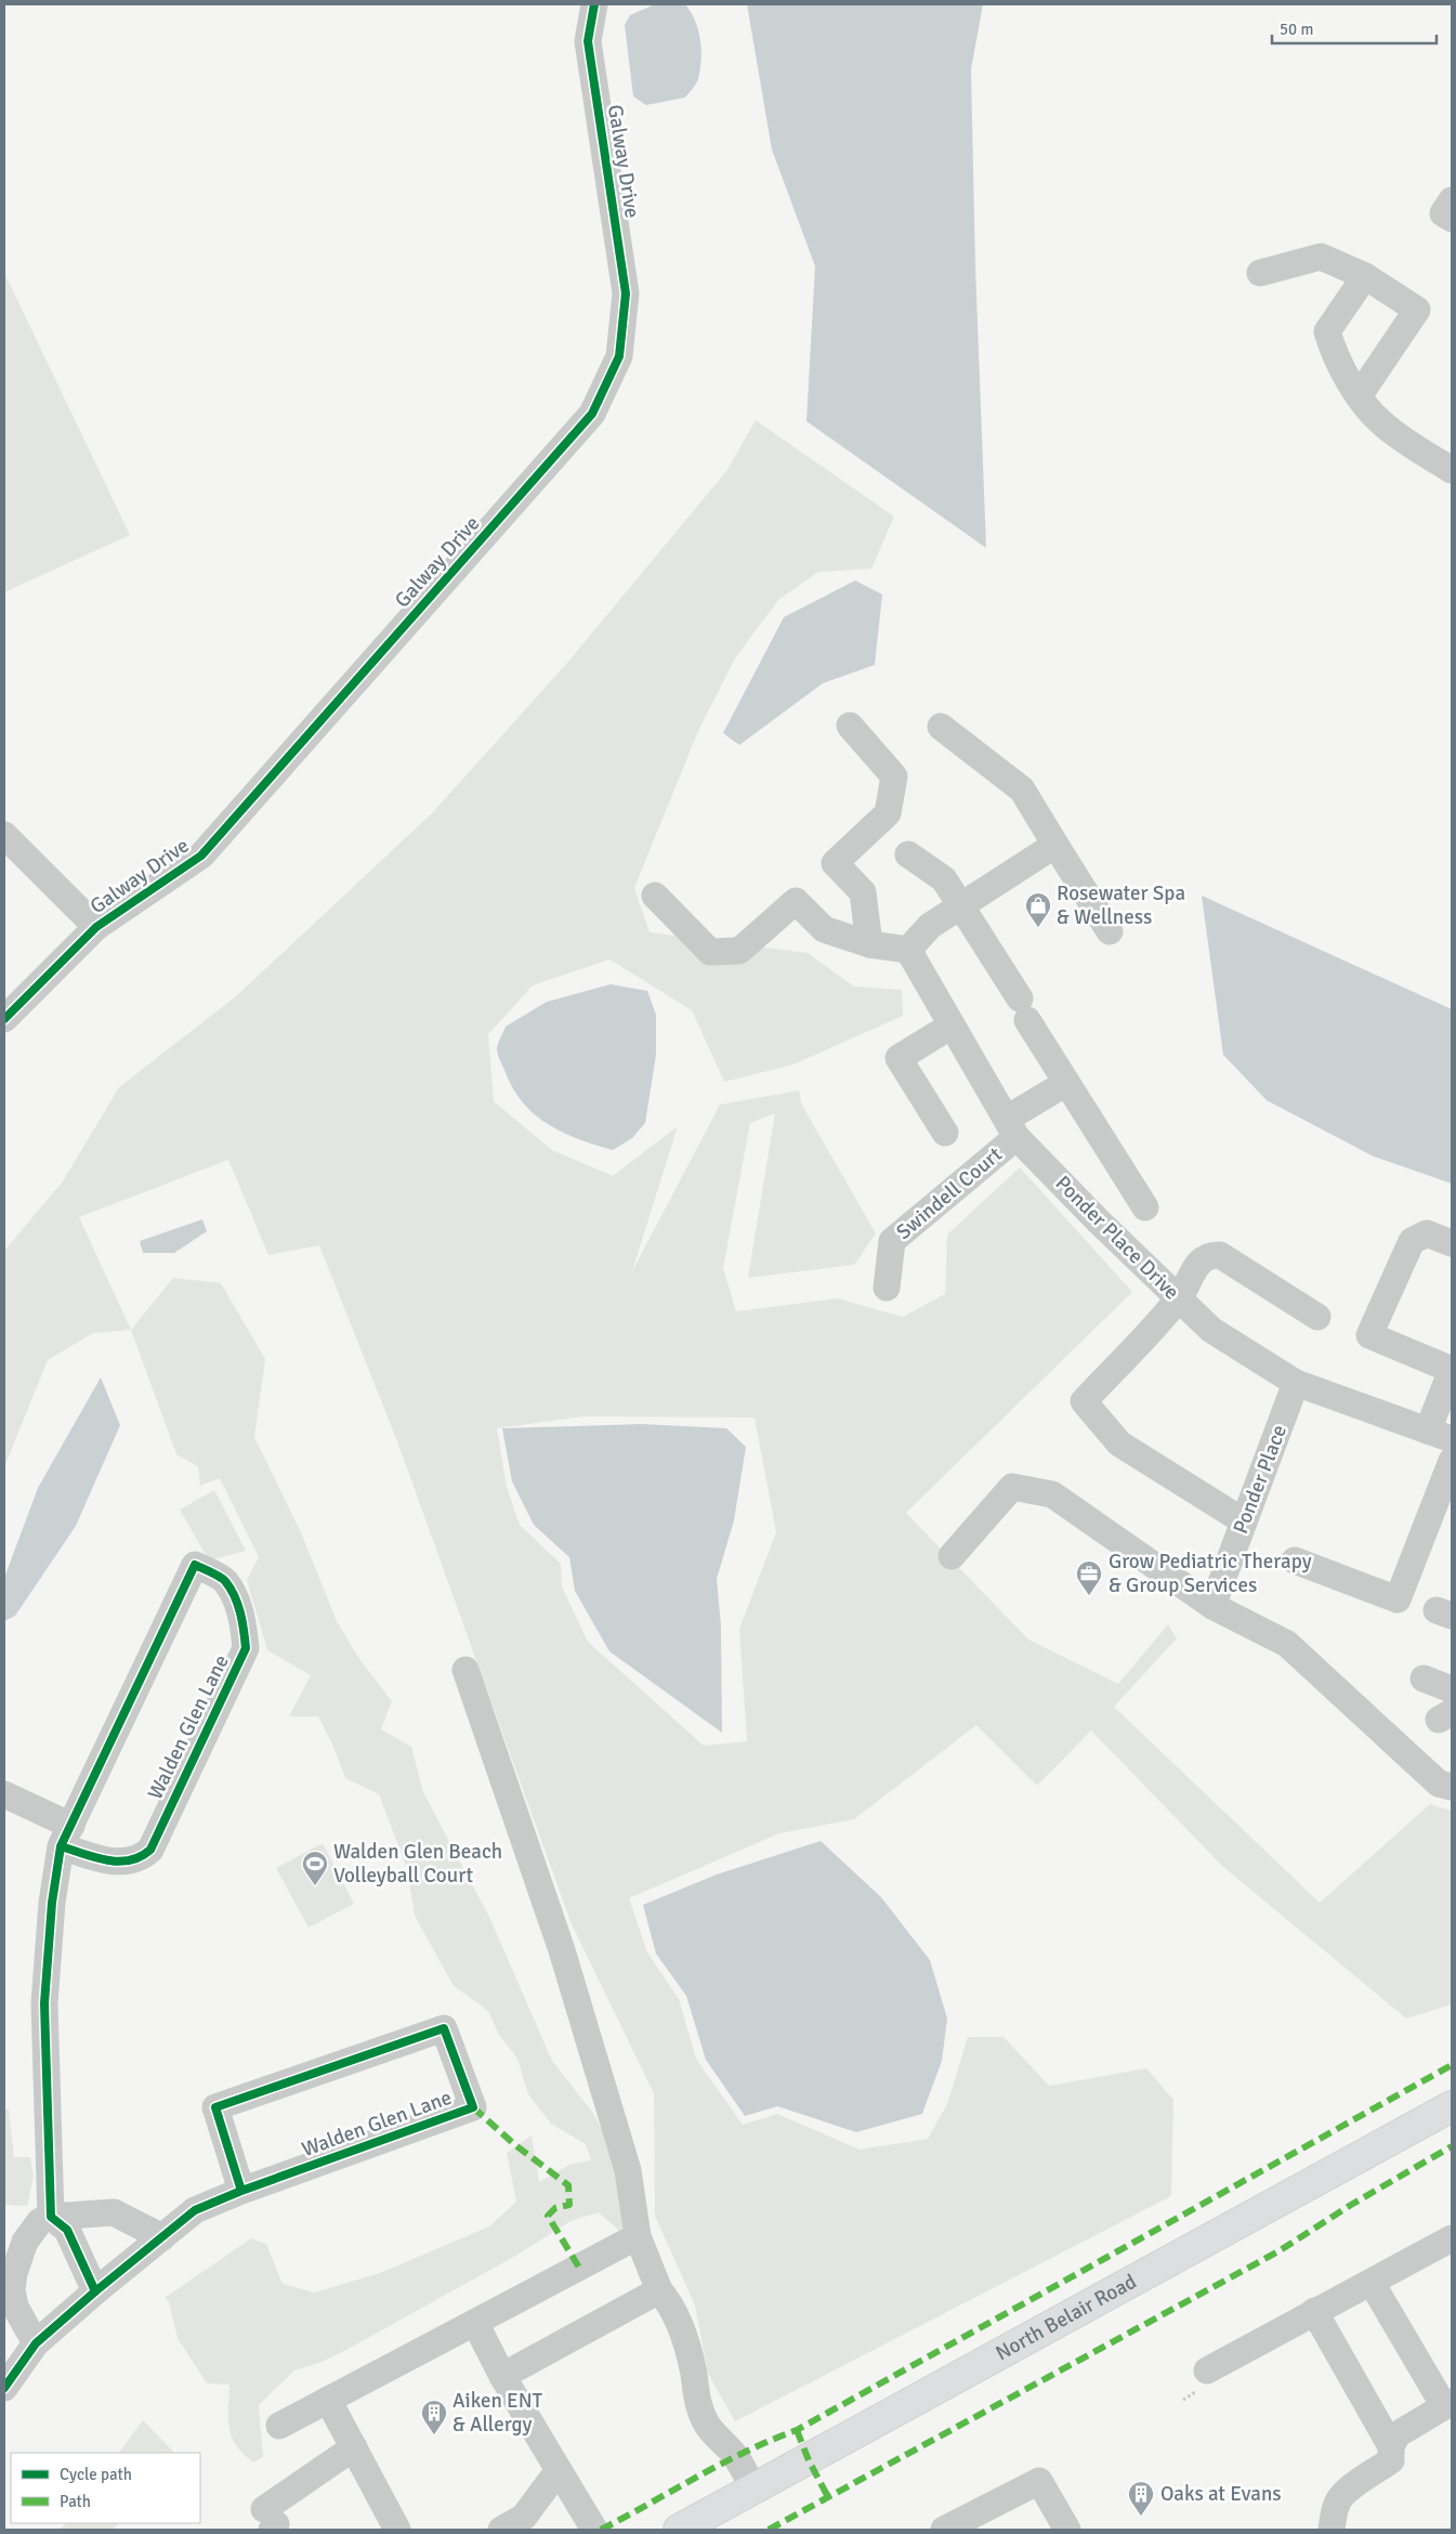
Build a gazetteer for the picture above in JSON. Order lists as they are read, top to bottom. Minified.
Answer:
{"streets":{"main road":["North Belair Road"],"street":["Galway Drive","Swindell Court","Ponder Place Drive","Ponder Place","Walden Glen Lane"]},"crossings":[["Swindell Court","Ponder Place Drive"],["Ponder Place Drive","Ponder Place"]],"places":{"shop":["Rosewater Spa & Wellness"],"office":["Grow Pediatric Therapy & Group Services"],"sports":["Walden Glen Beach Volleyball Court"],"building":["Aiken ENT & Allergy","Oaks at Evans"]},"legend":["Cycle path","Path"],"scale_bar":"50 m"}
